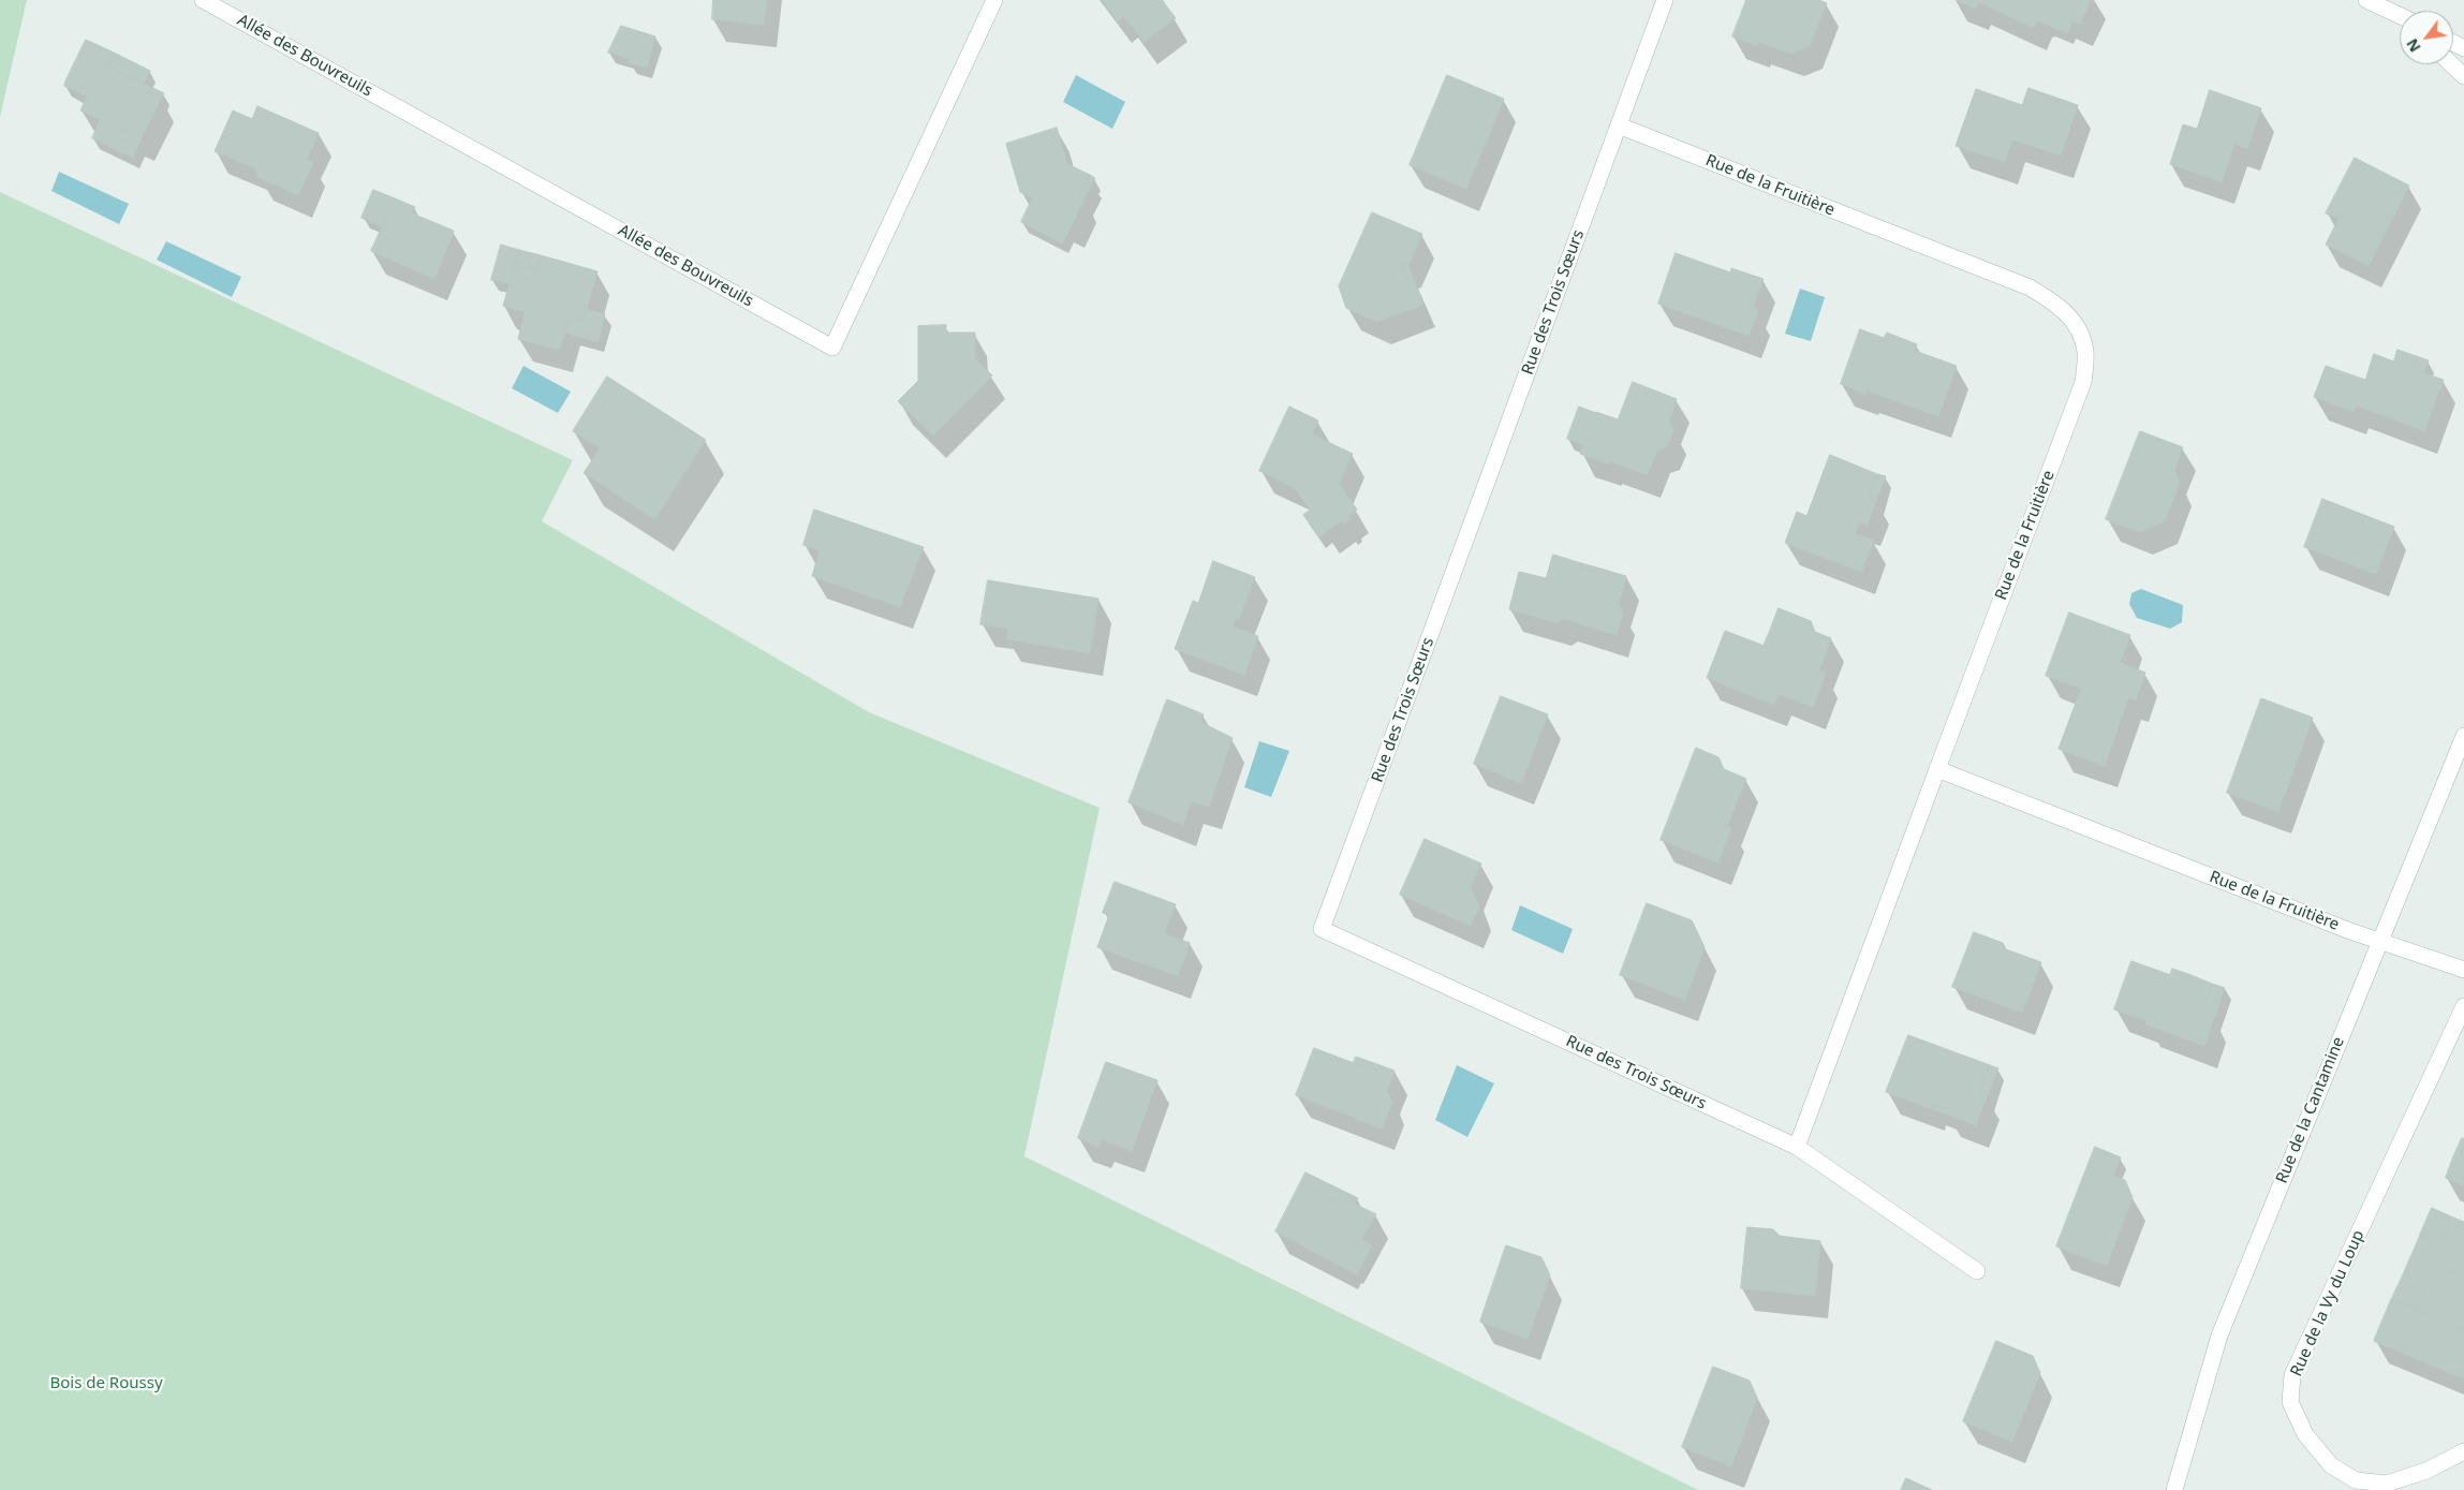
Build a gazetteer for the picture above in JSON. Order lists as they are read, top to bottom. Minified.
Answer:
{"streets":{"street":["Allée des Bouvreuils","Rue de la Fruitière","Rue des Trois Sœurs","Rue de la Cantamine","Rue de la Vy du Loup"]},"crossings":[["Rue de la Fruitière","Rue des Trois Sœurs"],["Rue de la Fruitière","Rue de la Cantamine"]],"parks":["Bois de Roussy"],"north":"bottom left"}
